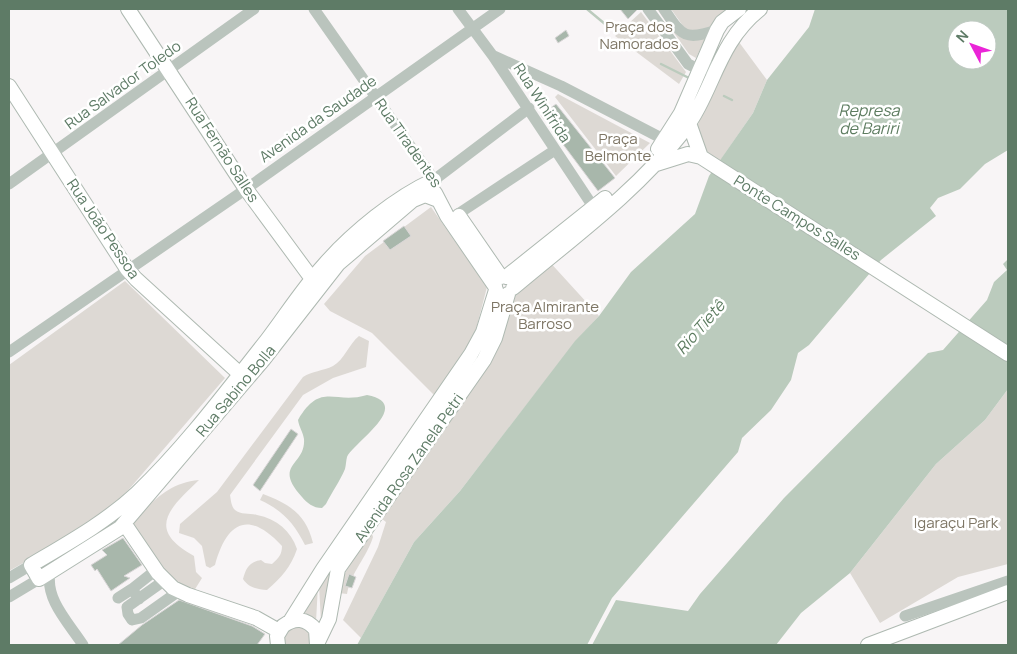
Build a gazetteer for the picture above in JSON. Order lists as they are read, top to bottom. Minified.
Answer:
{"streets":{"main road":["Rua Tiradentes","Rua Fernão Salles","Ponte Campos Salles","Rua João Pessoa","Rua Sabino Bolla","Avenida Rosa Zanela Petri"],"street":["Rua Salvador Toledo","Rua Winifrida","Avenida da Saudade"]},"crossings":[["Rua Salvador Toledo","Rua Fernão Salles"],["Rua Salvador Toledo","Rua João Pessoa"],["Rua Winifrida","Avenida da Saudade"],["Rua Winifrida","Rua Sabino Bolla"],["Avenida da Saudade","Rua Tiradentes"],["Avenida da Saudade","Rua Fernão Salles"],["Avenida da Saudade","Rua João Pessoa"],["Rua Tiradentes","Rua Sabino Bolla"],["Rua Tiradentes","Avenida Rosa Zanela Petri"],["Rua Fernão Salles","Rua Sabino Bolla"],["Rua João Pessoa","Rua Sabino Bolla"]],"water":["Represa de Bariri","Rio Tietê"],"parks":["Praça dos Namorados","Praça Belmonte","Praça Almirante Barroso","Igaraçu Park"],"north":"top left"}
